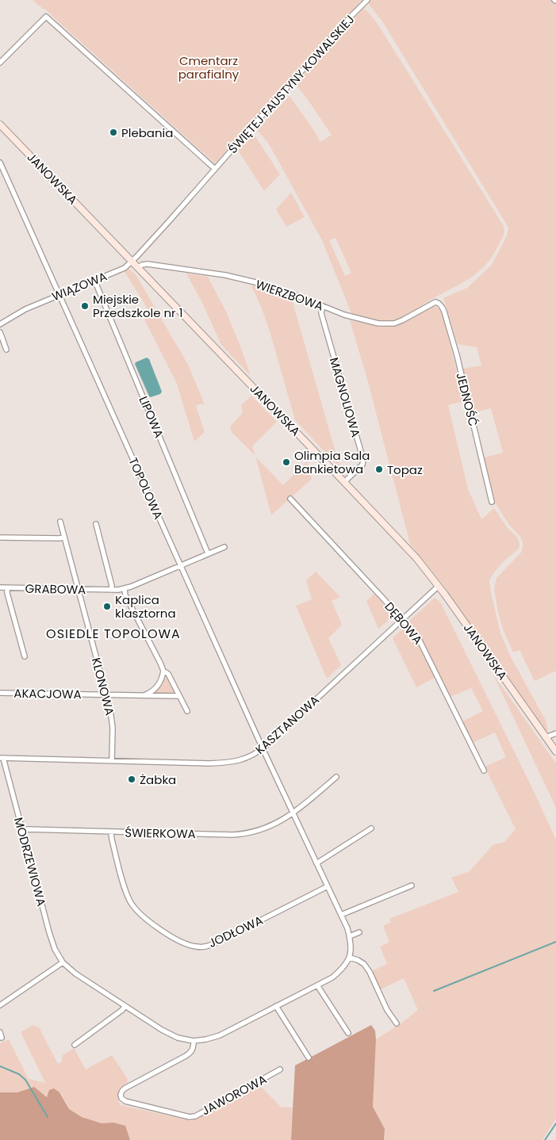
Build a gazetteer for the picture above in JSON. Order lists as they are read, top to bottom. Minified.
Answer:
{"streets":{"main road":["JANOWSKA"],"street":["ŚWIĘTEJ FAUSTYNY KOWALSKIEJ","WIĄZOWA","WIERZBOWA","MAGNOLIOWA","JEDNOŚĆ","LIPOWA","TOPOLOWA","GRABOWA","DĘBOWA","KLONOWA","AKACJOWA","KASZTANOWA","ŚWIERKOWA","MODRZEWIOWA","JODŁOWA","JAWOROWA"]},"crossings":[["ŚWIĘTEJ FAUSTYNY KOWALSKIEJ","JANOWSKA"],["ŚWIĘTEJ FAUSTYNY KOWALSKIEJ","WIĄZOWA"],["JANOWSKA","WIĄZOWA"],["JANOWSKA","WIERZBOWA"],["JANOWSKA","MAGNOLIOWA"],["JANOWSKA","KASZTANOWA"],["WIĄZOWA","LIPOWA"],["WIĄZOWA","TOPOLOWA"],["WIERZBOWA","MAGNOLIOWA"],["WIERZBOWA","JEDNOŚĆ"],["LIPOWA","GRABOWA"],["TOPOLOWA","GRABOWA"],["TOPOLOWA","KASZTANOWA"],["TOPOLOWA","ŚWIERKOWA"],["TOPOLOWA","MODRZEWIOWA"],["TOPOLOWA","JODŁOWA"],["GRABOWA","KLONOWA"],["DĘBOWA","KASZTANOWA"],["KLONOWA","AKACJOWA"],["KLONOWA","KASZTANOWA"],["KASZTANOWA","MODRZEWIOWA"],["ŚWIERKOWA","MODRZEWIOWA"],["ŚWIERKOWA","JODŁOWA"],["MODRZEWIOWA","JAWOROWA"]],"districts":["OSIEDLE TOPOLOWA"],"parks":["Cmentarz parafialny"],"places":["Plebania","Miejskie Przedszkole nr 1","Olimpia Sala Bankietowa","Topaz","Kaplica klasztorna","Żabka"]}
